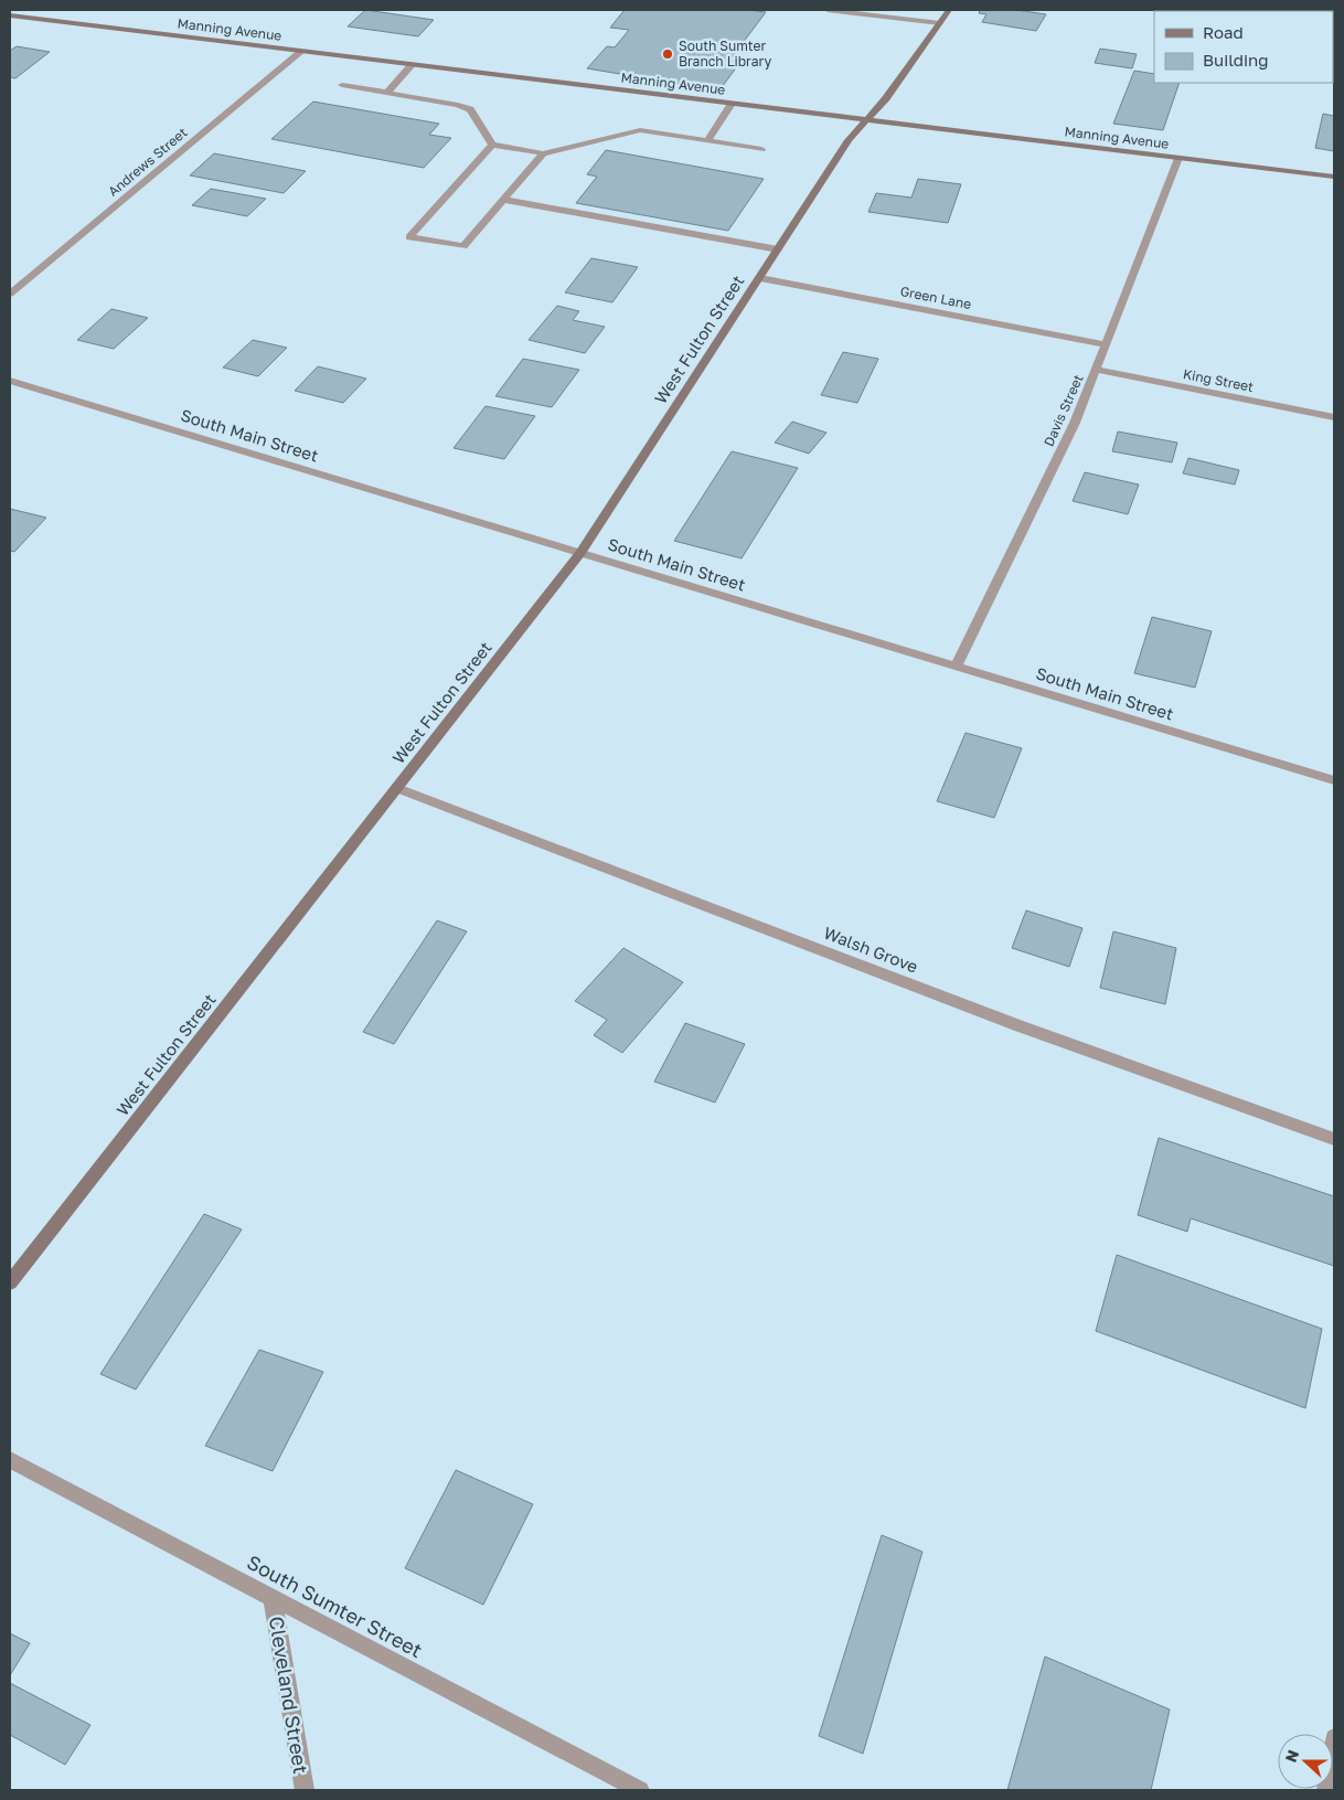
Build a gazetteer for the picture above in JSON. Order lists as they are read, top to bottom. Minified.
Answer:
{"streets":{"street":["Manning Avenue","Andrews Street","Green Lane","West Fulton Street","King Street","Davis Street","South Main Street","Walsh Grove","South Sumter Street","Cleveland Street"]},"crossings":[["Manning Avenue","Andrews Street"],["Manning Avenue","West Fulton Street"],["Manning Avenue","Davis Street"],["Green Lane","West Fulton Street"],["Green Lane","Davis Street"],["West Fulton Street","South Main Street"],["West Fulton Street","Walsh Grove"],["King Street","Davis Street"],["Davis Street","South Main Street"],["South Sumter Street","Cleveland Street"]],"places":["South Sumter Branch Library"],"legend":["Road","Building"],"north":"left"}
